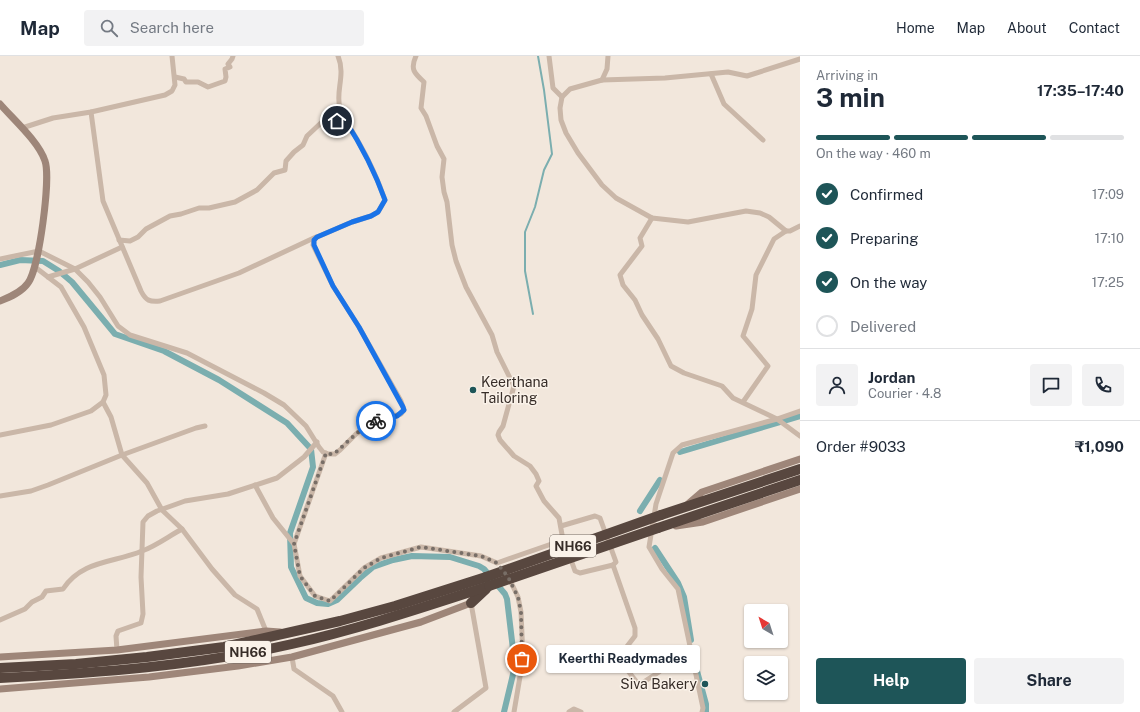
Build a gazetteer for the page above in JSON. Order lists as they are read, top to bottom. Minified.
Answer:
{"streets":{"highway":["NH66"]},"places":["Keerthana Tailoring","Keerthi Readymades","Siva Bakery"],"north":"top left","page":{"header":"Map","search":"Search here","nav":["Home","Map","About","Contact"],"heading":["3 min","Arriving in","17:35–17:40"],"panel":["Jordan","Courier · 4.8","Order #9033","₹1,090"],"bar":"On the way · 460 m","list":[["Confirmed","17:09"],["Preparing","17:10"],["On the way","17:25"],"Delivered"],"bubble":"Keerthi Readymades","buttons":["Help","Share"]}}
